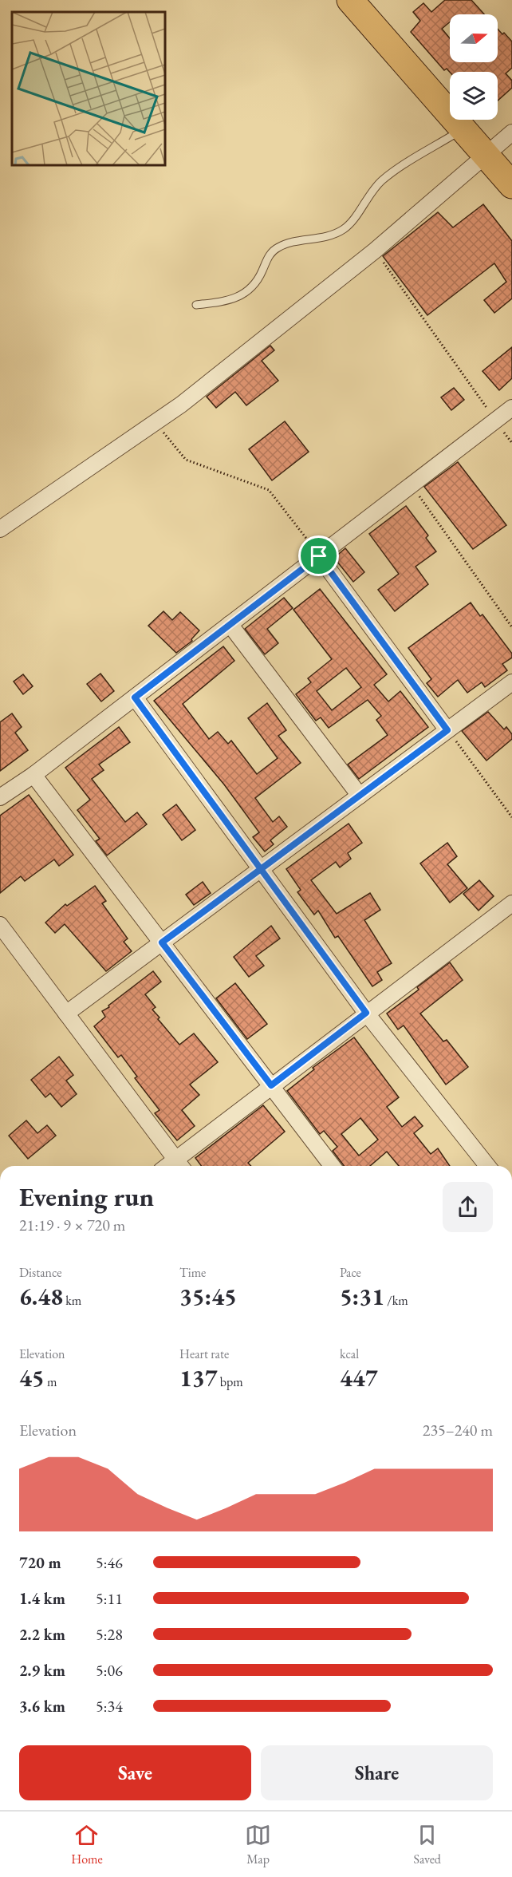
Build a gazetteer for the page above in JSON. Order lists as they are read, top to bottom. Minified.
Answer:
{"north":"right","page":{"heading":["Evening run","21:19 · 9 × 720 m"],"stats":[["Distance","6.48 km"],["Time","35:45"],["Pace","5:31 /km"],["Elevation","45 m"],["Heart rate","137 bpm"],["kcal","447"]],"chart":["Elevation","235–240 m"],"list":[{"name":"720 m","note":"5:46"},{"name":"1.4 km","note":"5:11"},{"name":"2.2 km","note":"5:28"},{"name":"2.9 km","note":"5:06"},{"name":"3.6 km","note":"5:34"}],"buttons":["Save","Share"],"tabs":["Home","Map","Saved"]}}
